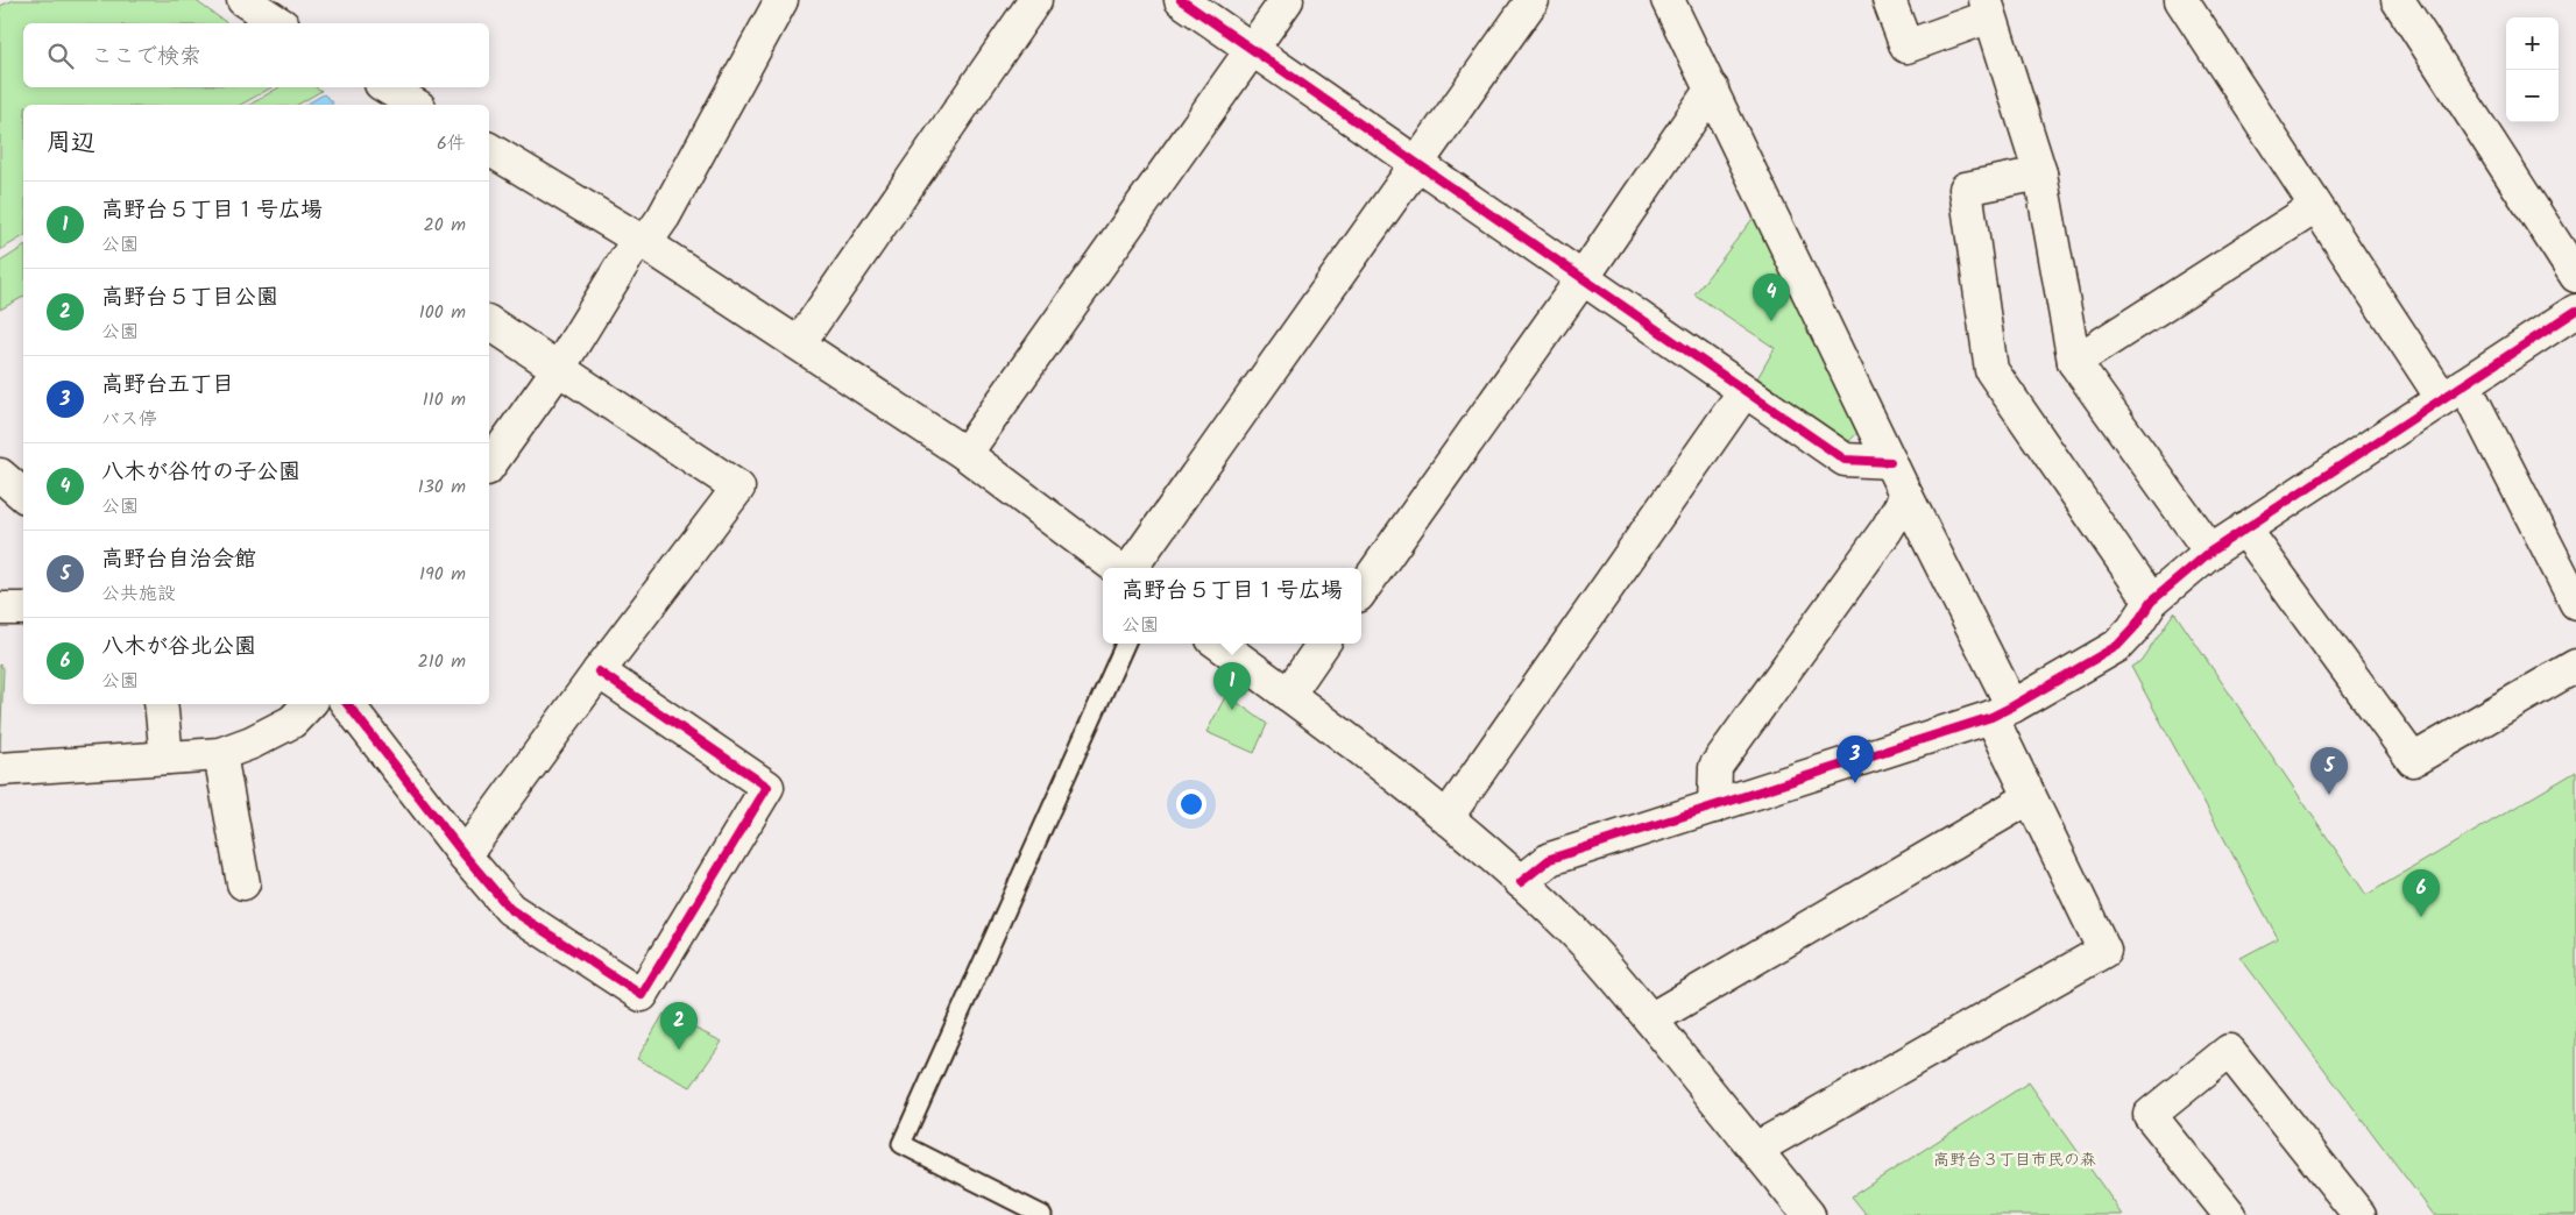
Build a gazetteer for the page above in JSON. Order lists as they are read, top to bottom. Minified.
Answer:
{"parks":["高野台３丁目市民の森"],"page":{"map_buttons":["+","−"],"search":"ここで検索","heading":["周辺","6件"],"list":[{"mark":"1","name":"高野台５丁目１号広場","note":"公園","value":"20 m"},{"mark":"2","name":"高野台５丁目公園","note":"公園","value":"100 m"},{"mark":"3","name":"高野台五丁目","note":"バス停","value":"110 m"},{"mark":"4","name":"八木が谷竹の子公園","note":"公園","value":"130 m"},{"mark":"5","name":"高野台自治会館","note":"公共施設","value":"190 m"},{"mark":"6","name":"八木が谷北公園","note":"公園","value":"210 m"}],"pins":["4","1","3","5","6","2"],"popup":["高野台５丁目１号広場","公園"]}}
